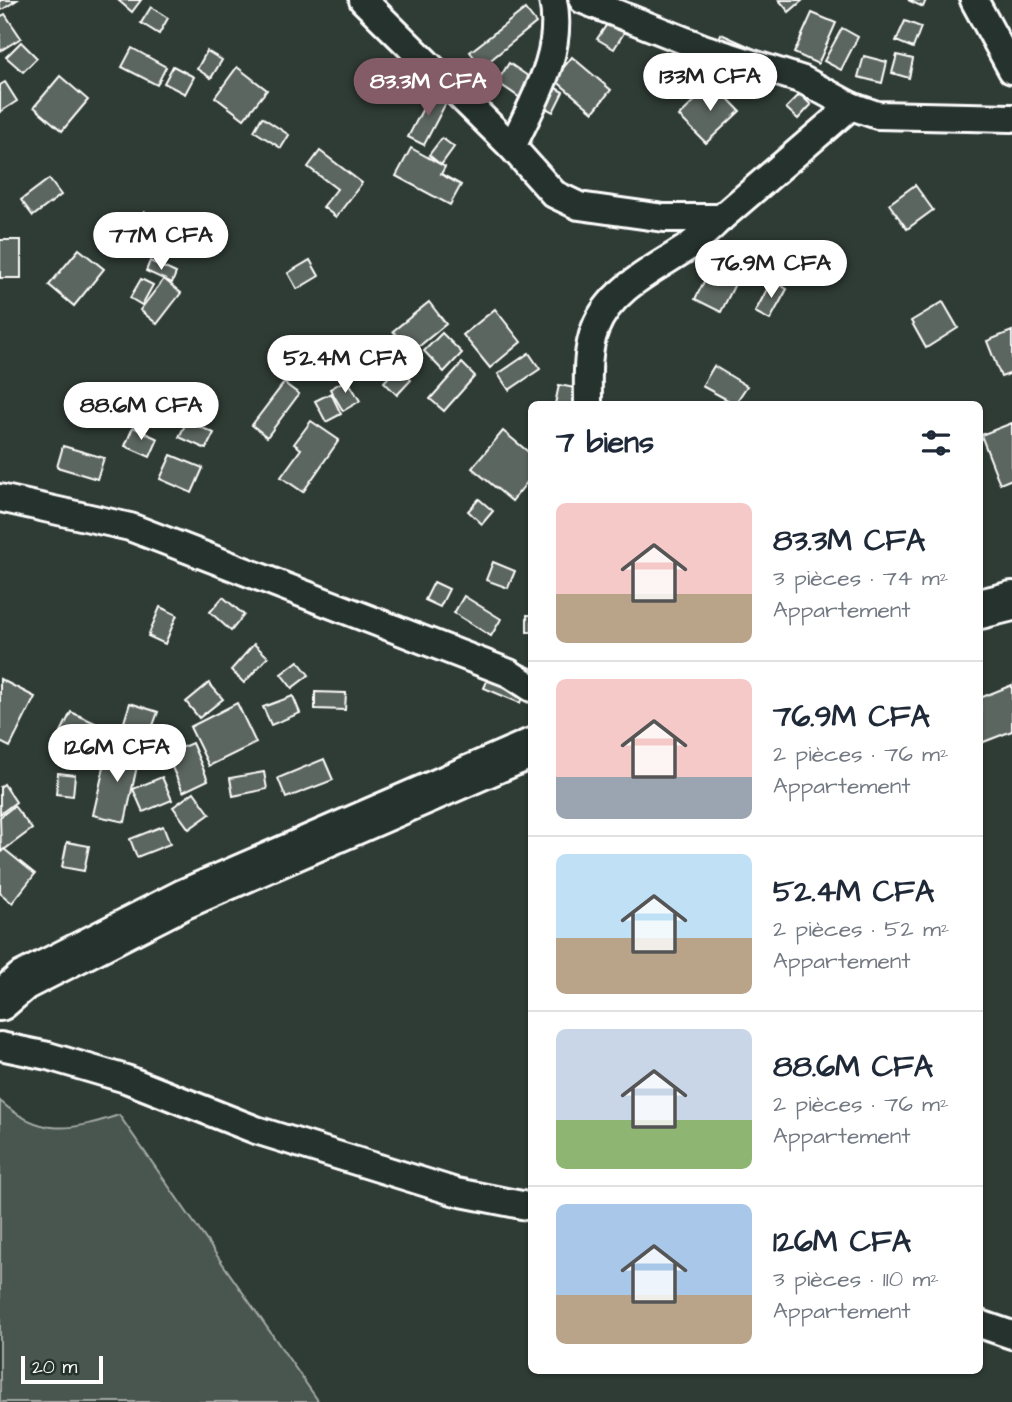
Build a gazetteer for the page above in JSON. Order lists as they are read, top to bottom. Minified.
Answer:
{"scale_bar":"20 m","page":{"price":["133M CFA","83.3M CFA","77M CFA","76.9M CFA","52.4M CFA","88.6M CFA","126M CFA"],"heading":"7 biens","list":[{"name":"83.3M CFA","note":"3 pièces · 74 m² · Appartement"},{"name":"76.9M CFA","note":"2 pièces · 76 m² · Appartement"},{"name":"52.4M CFA","note":"2 pièces · 52 m² · Appartement"},{"name":"88.6M CFA","note":"2 pièces · 76 m² · Appartement"},{"name":"126M CFA","note":"3 pièces · 110 m² · Appartement"}],"scale":"20 m"}}
